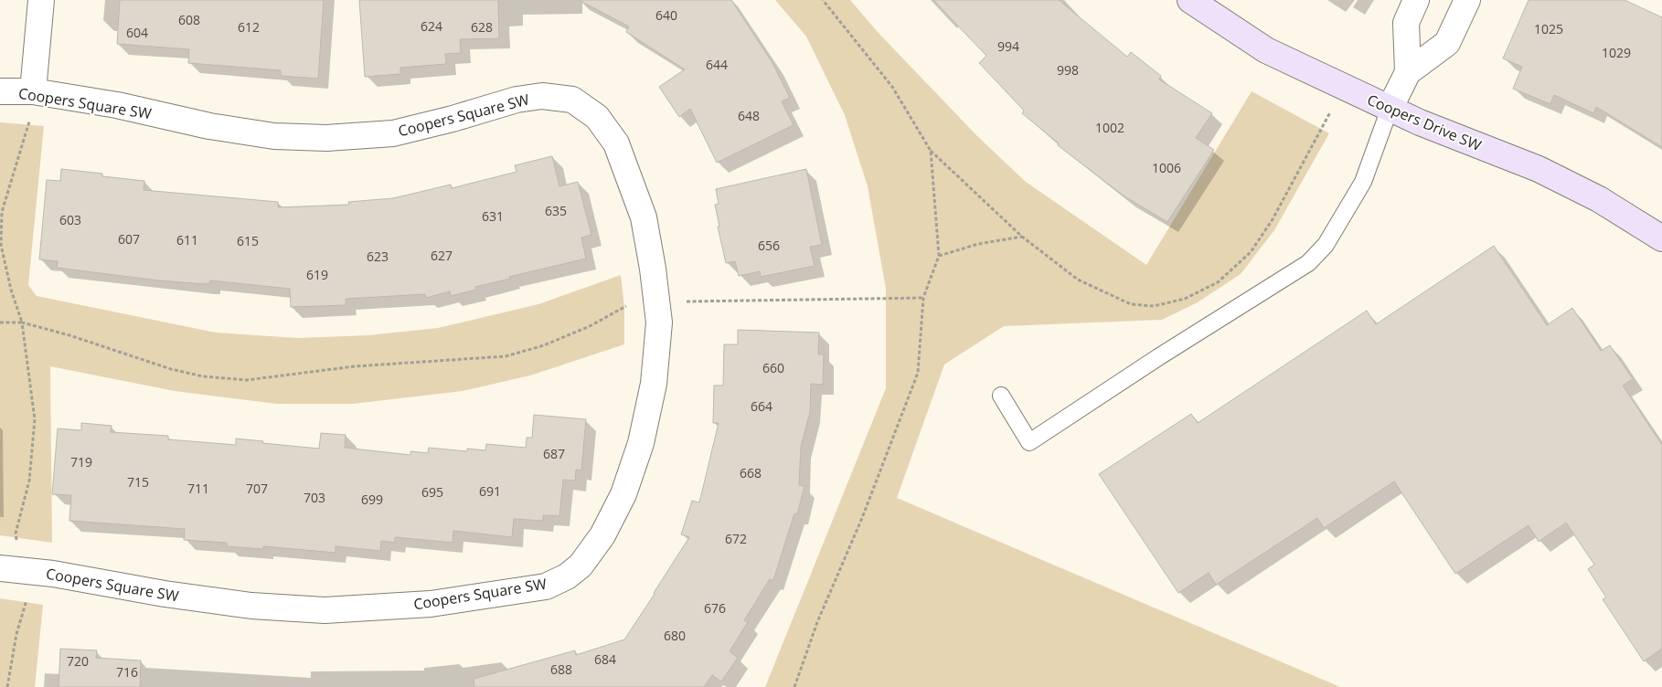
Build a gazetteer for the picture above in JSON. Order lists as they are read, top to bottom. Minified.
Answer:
{"streets":{"street":["Coopers Square SW","Coopers Drive SW"]},"house_numbers":["640","608","624","612","628","1025","604","994","1029","644","998","648","1002","1006","635","631","603","607","611","615","656","627","623","619","660","664","687","719","668","715","711","707","691","695","703","699","672","676","680","684","720","688","716"]}
